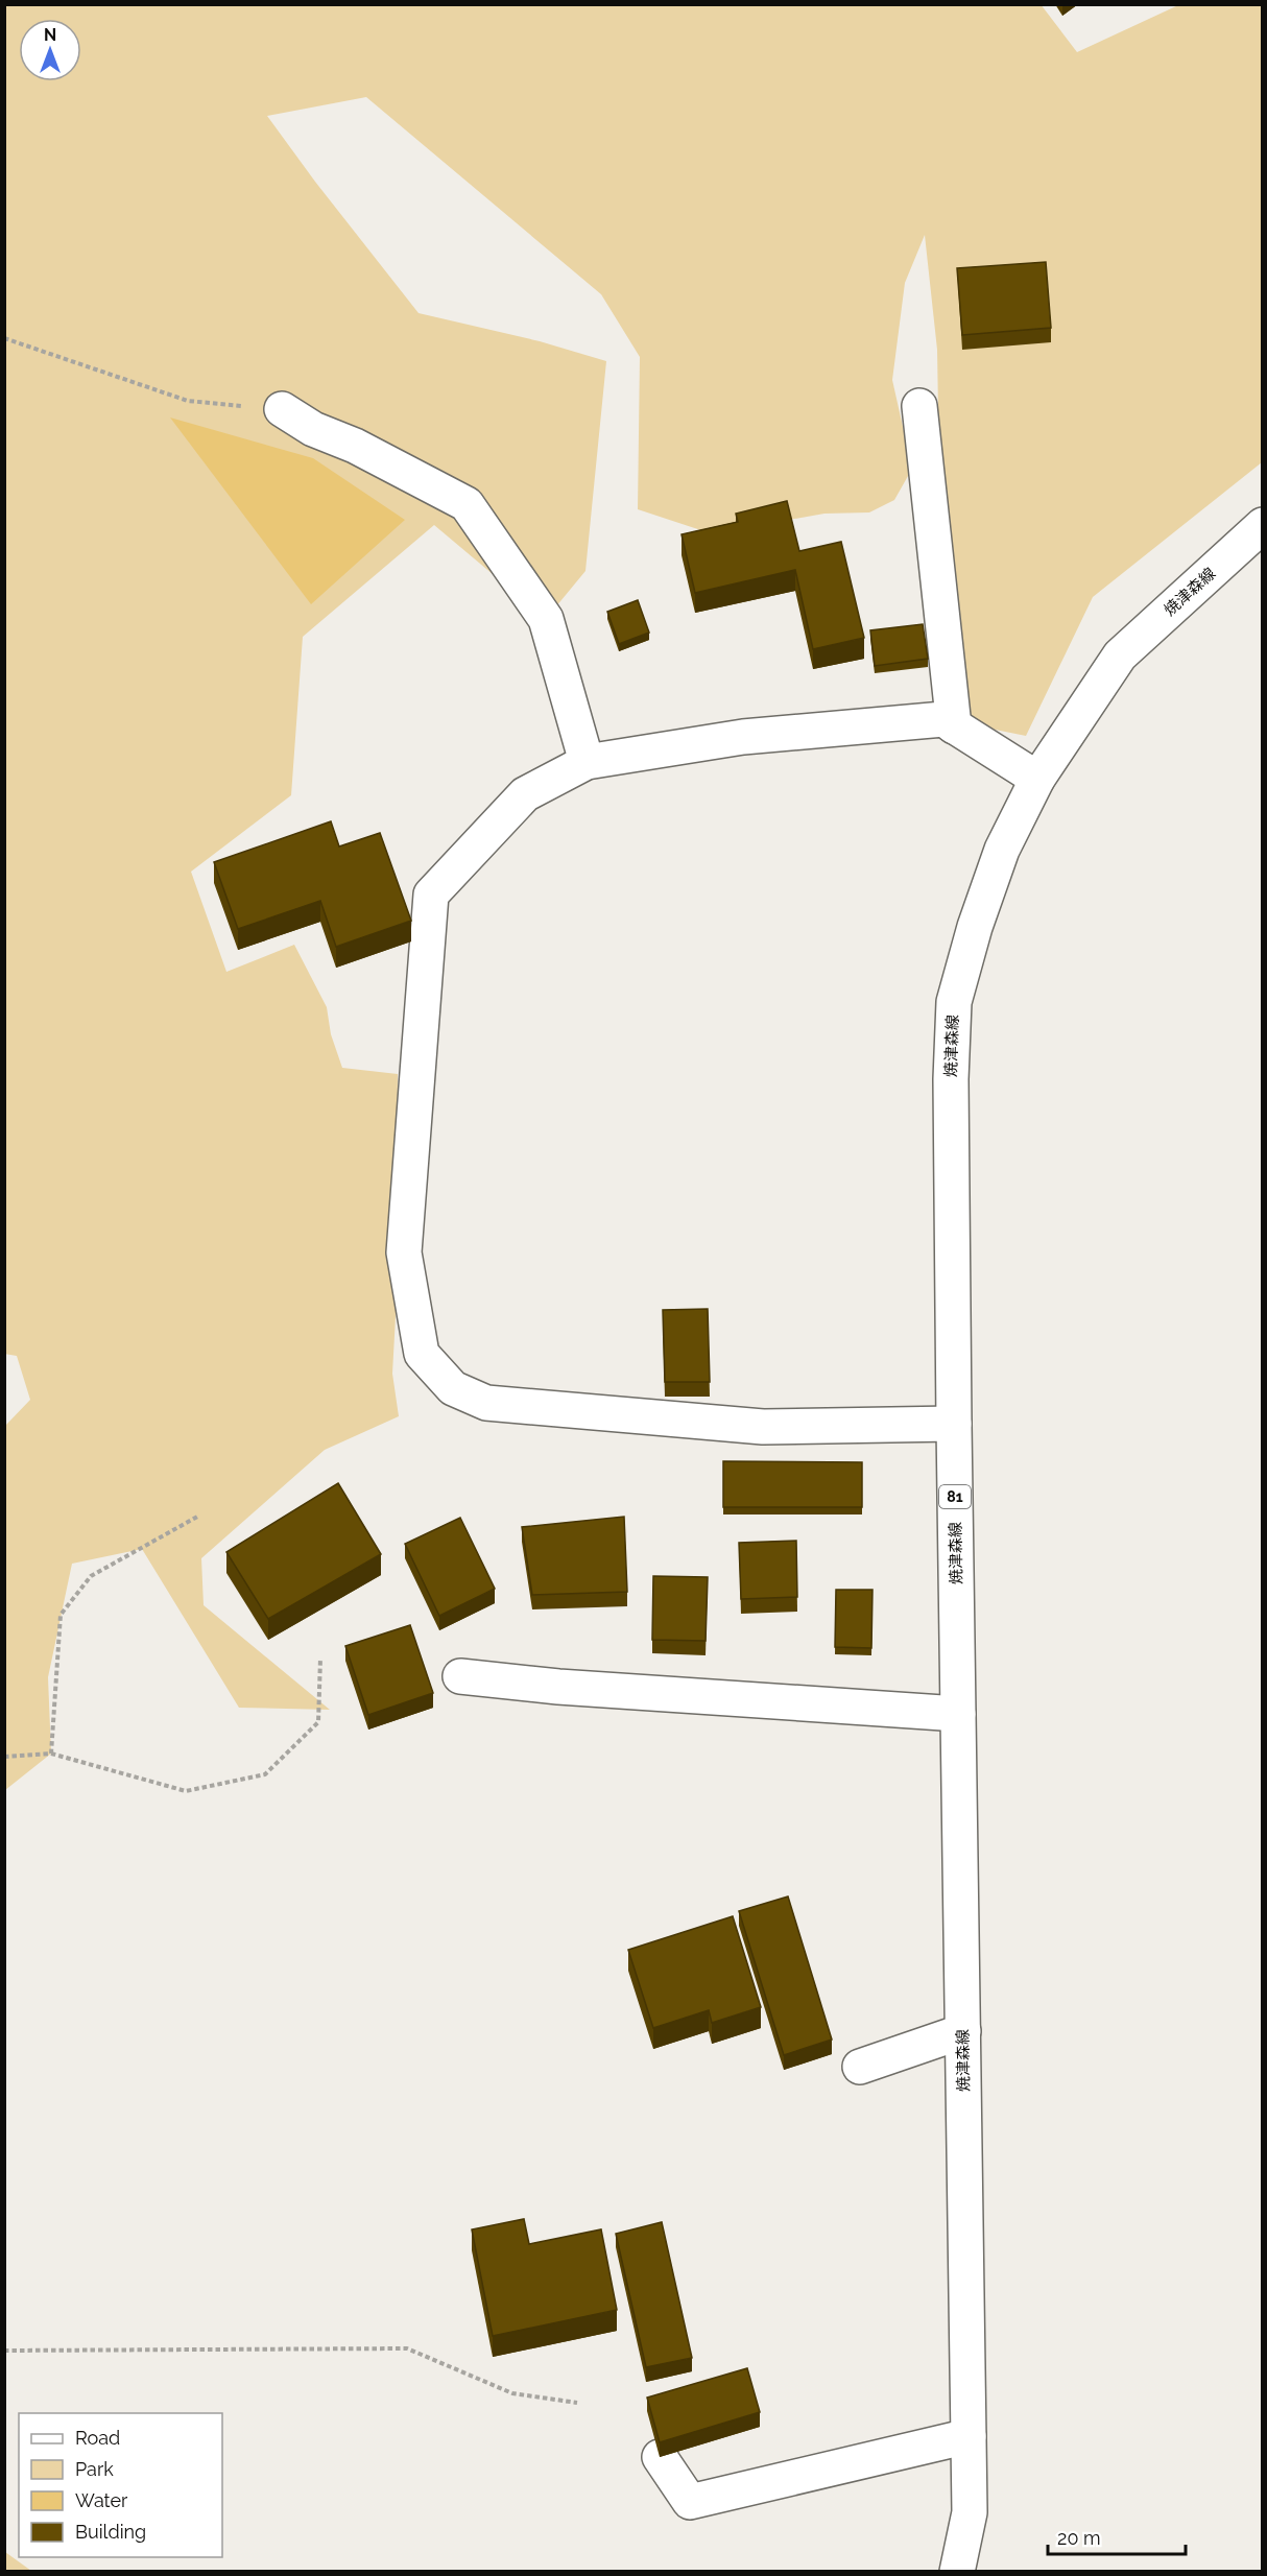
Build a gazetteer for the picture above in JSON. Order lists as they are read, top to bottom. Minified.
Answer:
{"streets":{"street":["焼津森線","81"]},"legend":["Road","Park","Water","Building"],"scale_bar":"20 m","north":"top"}
